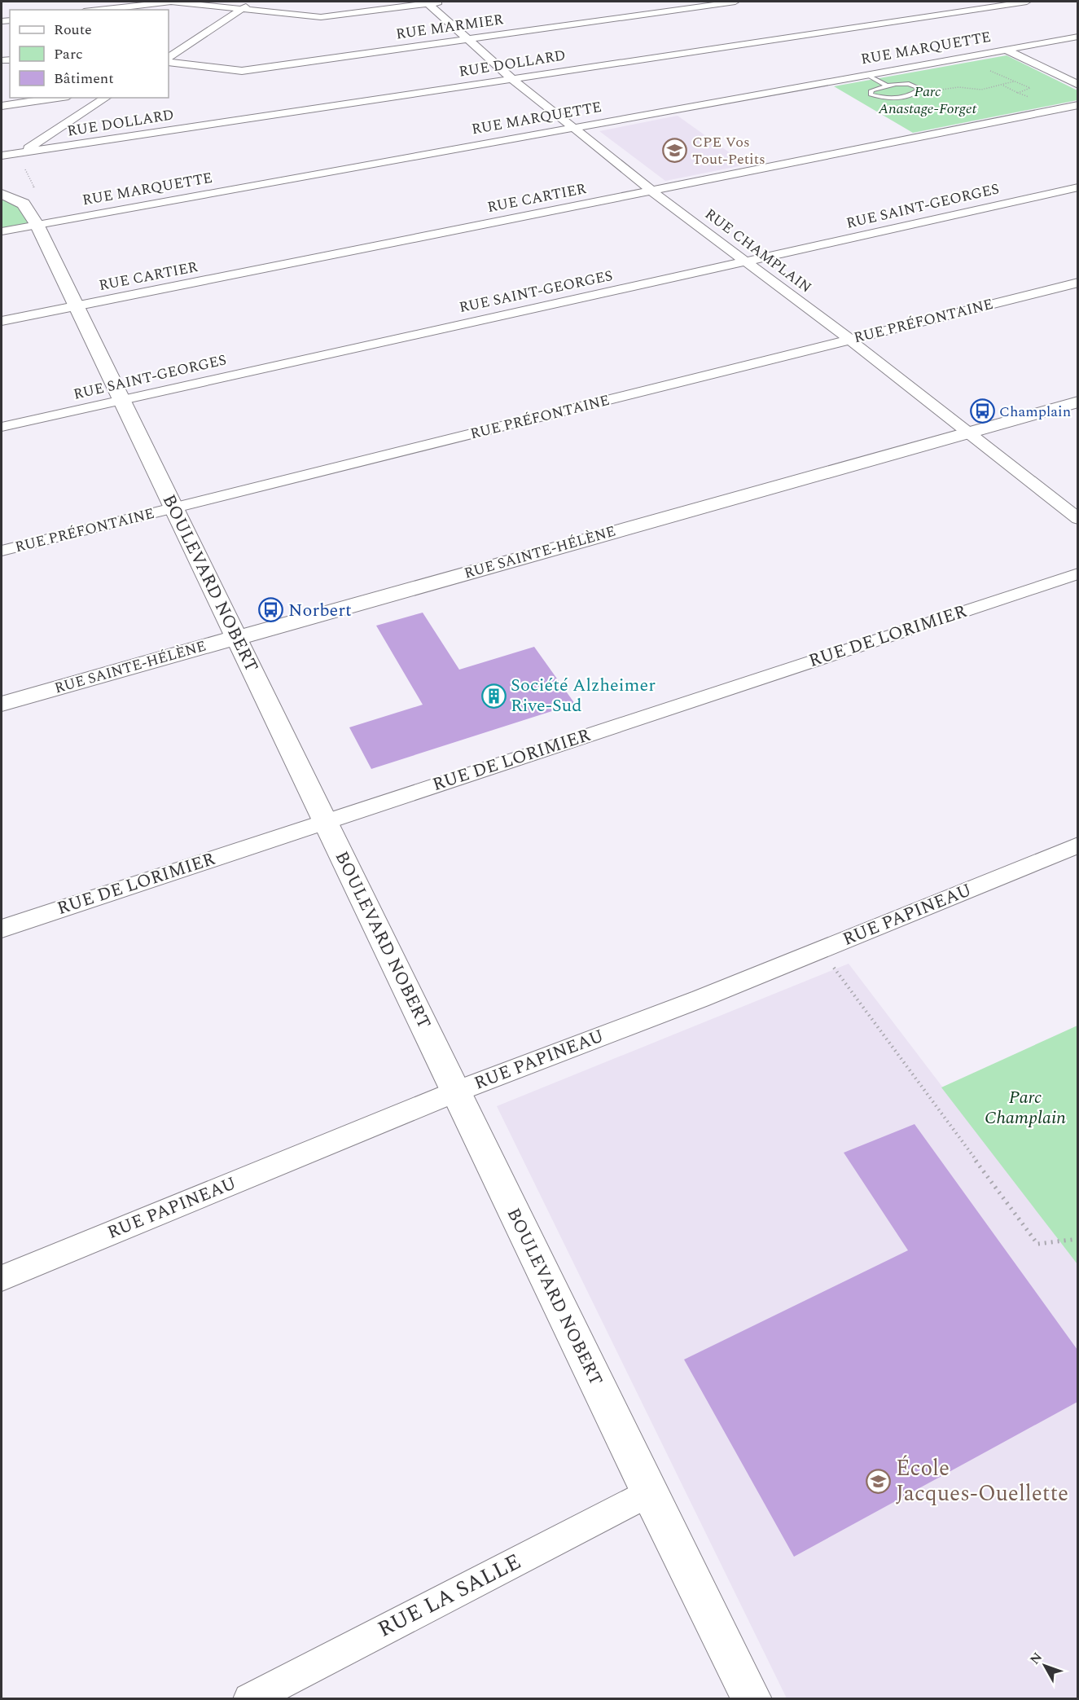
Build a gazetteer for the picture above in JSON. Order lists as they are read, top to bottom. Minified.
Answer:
{"streets":{"street":["RUE MARMIER","RUE MARQUETTE","RUE DOLLARD","RUE CARTIER","RUE SAINT-GEORGES","RUE CHAMPLAIN","RUE PRÉFONTAINE","RUE SAINTE-HÉLÈNE","BOULEVARD NOBERT","RUE DE LORIMIER","RUE PAPINEAU","RUE LA SALLE"]},"crossings":[["RUE MARMIER","RUE CHAMPLAIN"],["RUE MARQUETTE","RUE CHAMPLAIN"],["RUE MARQUETTE","BOULEVARD NOBERT"],["RUE DOLLARD","RUE CHAMPLAIN"],["RUE CARTIER","RUE CHAMPLAIN"],["RUE CARTIER","BOULEVARD NOBERT"],["RUE SAINT-GEORGES","RUE CHAMPLAIN"],["RUE SAINT-GEORGES","BOULEVARD NOBERT"],["RUE CHAMPLAIN","RUE PRÉFONTAINE"],["RUE CHAMPLAIN","RUE SAINTE-HÉLÈNE"],["RUE PRÉFONTAINE","BOULEVARD NOBERT"],["RUE SAINTE-HÉLÈNE","BOULEVARD NOBERT"],["BOULEVARD NOBERT","RUE DE LORIMIER"],["BOULEVARD NOBERT","RUE PAPINEAU"],["BOULEVARD NOBERT","RUE LA SALLE"]],"parks":["Parc Anastage-Forget","Parc Champlain"],"places":{"school or university":["CPE Vos Tout-Petits","École Jacques-Ouellette"],"bus stop":["Champlain","Norbert"],"building":["Société Alzheimer Rive-Sud"]},"legend":["Route","Parc","Bâtiment"],"north":"top left"}
